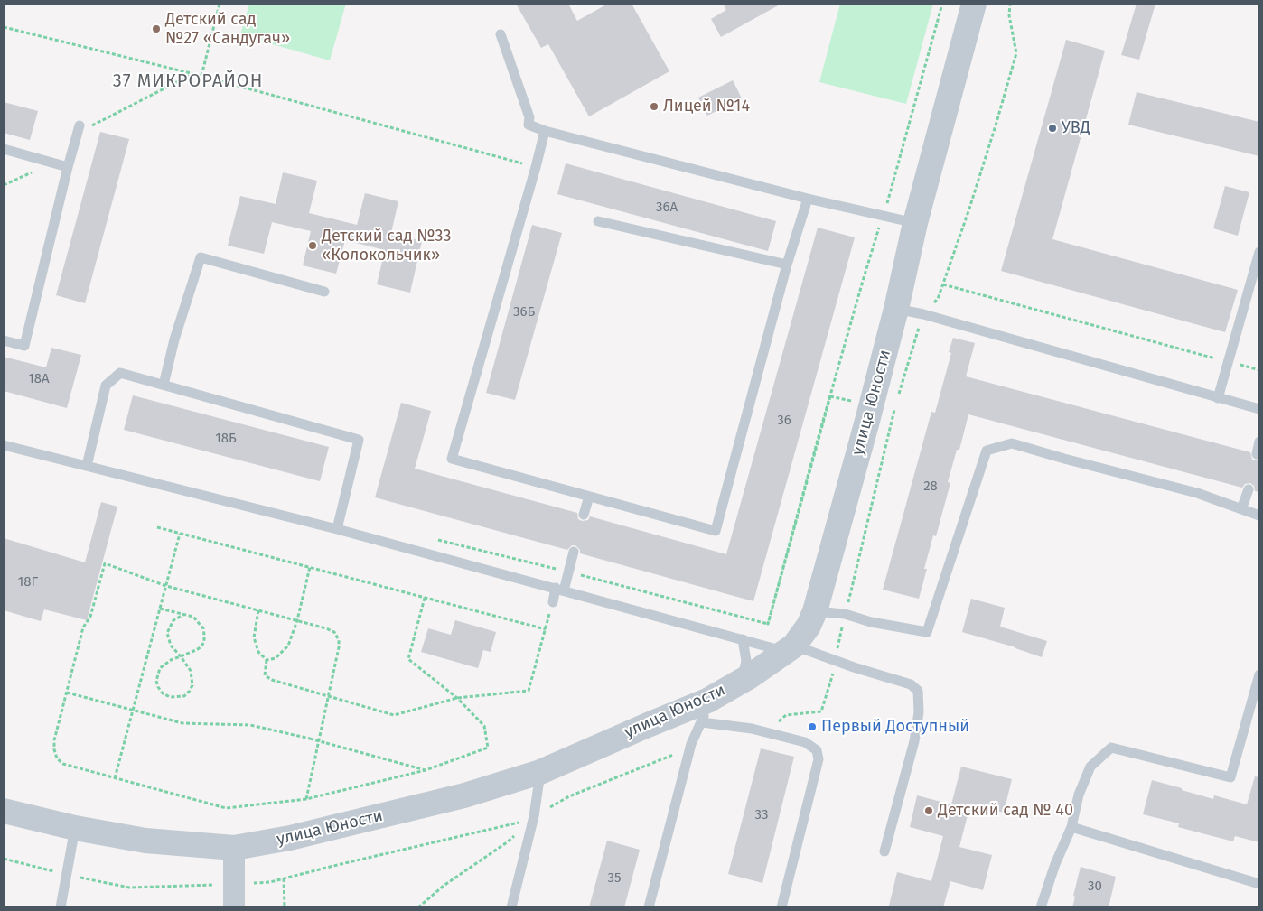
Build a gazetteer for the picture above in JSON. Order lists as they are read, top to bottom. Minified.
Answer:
{"streets":{"street":["улица Юности"]},"districts":["37 МИКРОРАЙОН"],"places":["Детский сад №27 «Сандугач»","Лицей №14","УВД","Детский сад №33 «Колокольчик»","Первый Доступный","Детский сад № 40"],"house_numbers":["36А","36Б","18А","36","18Б","28","18Г","33","35","30"]}
